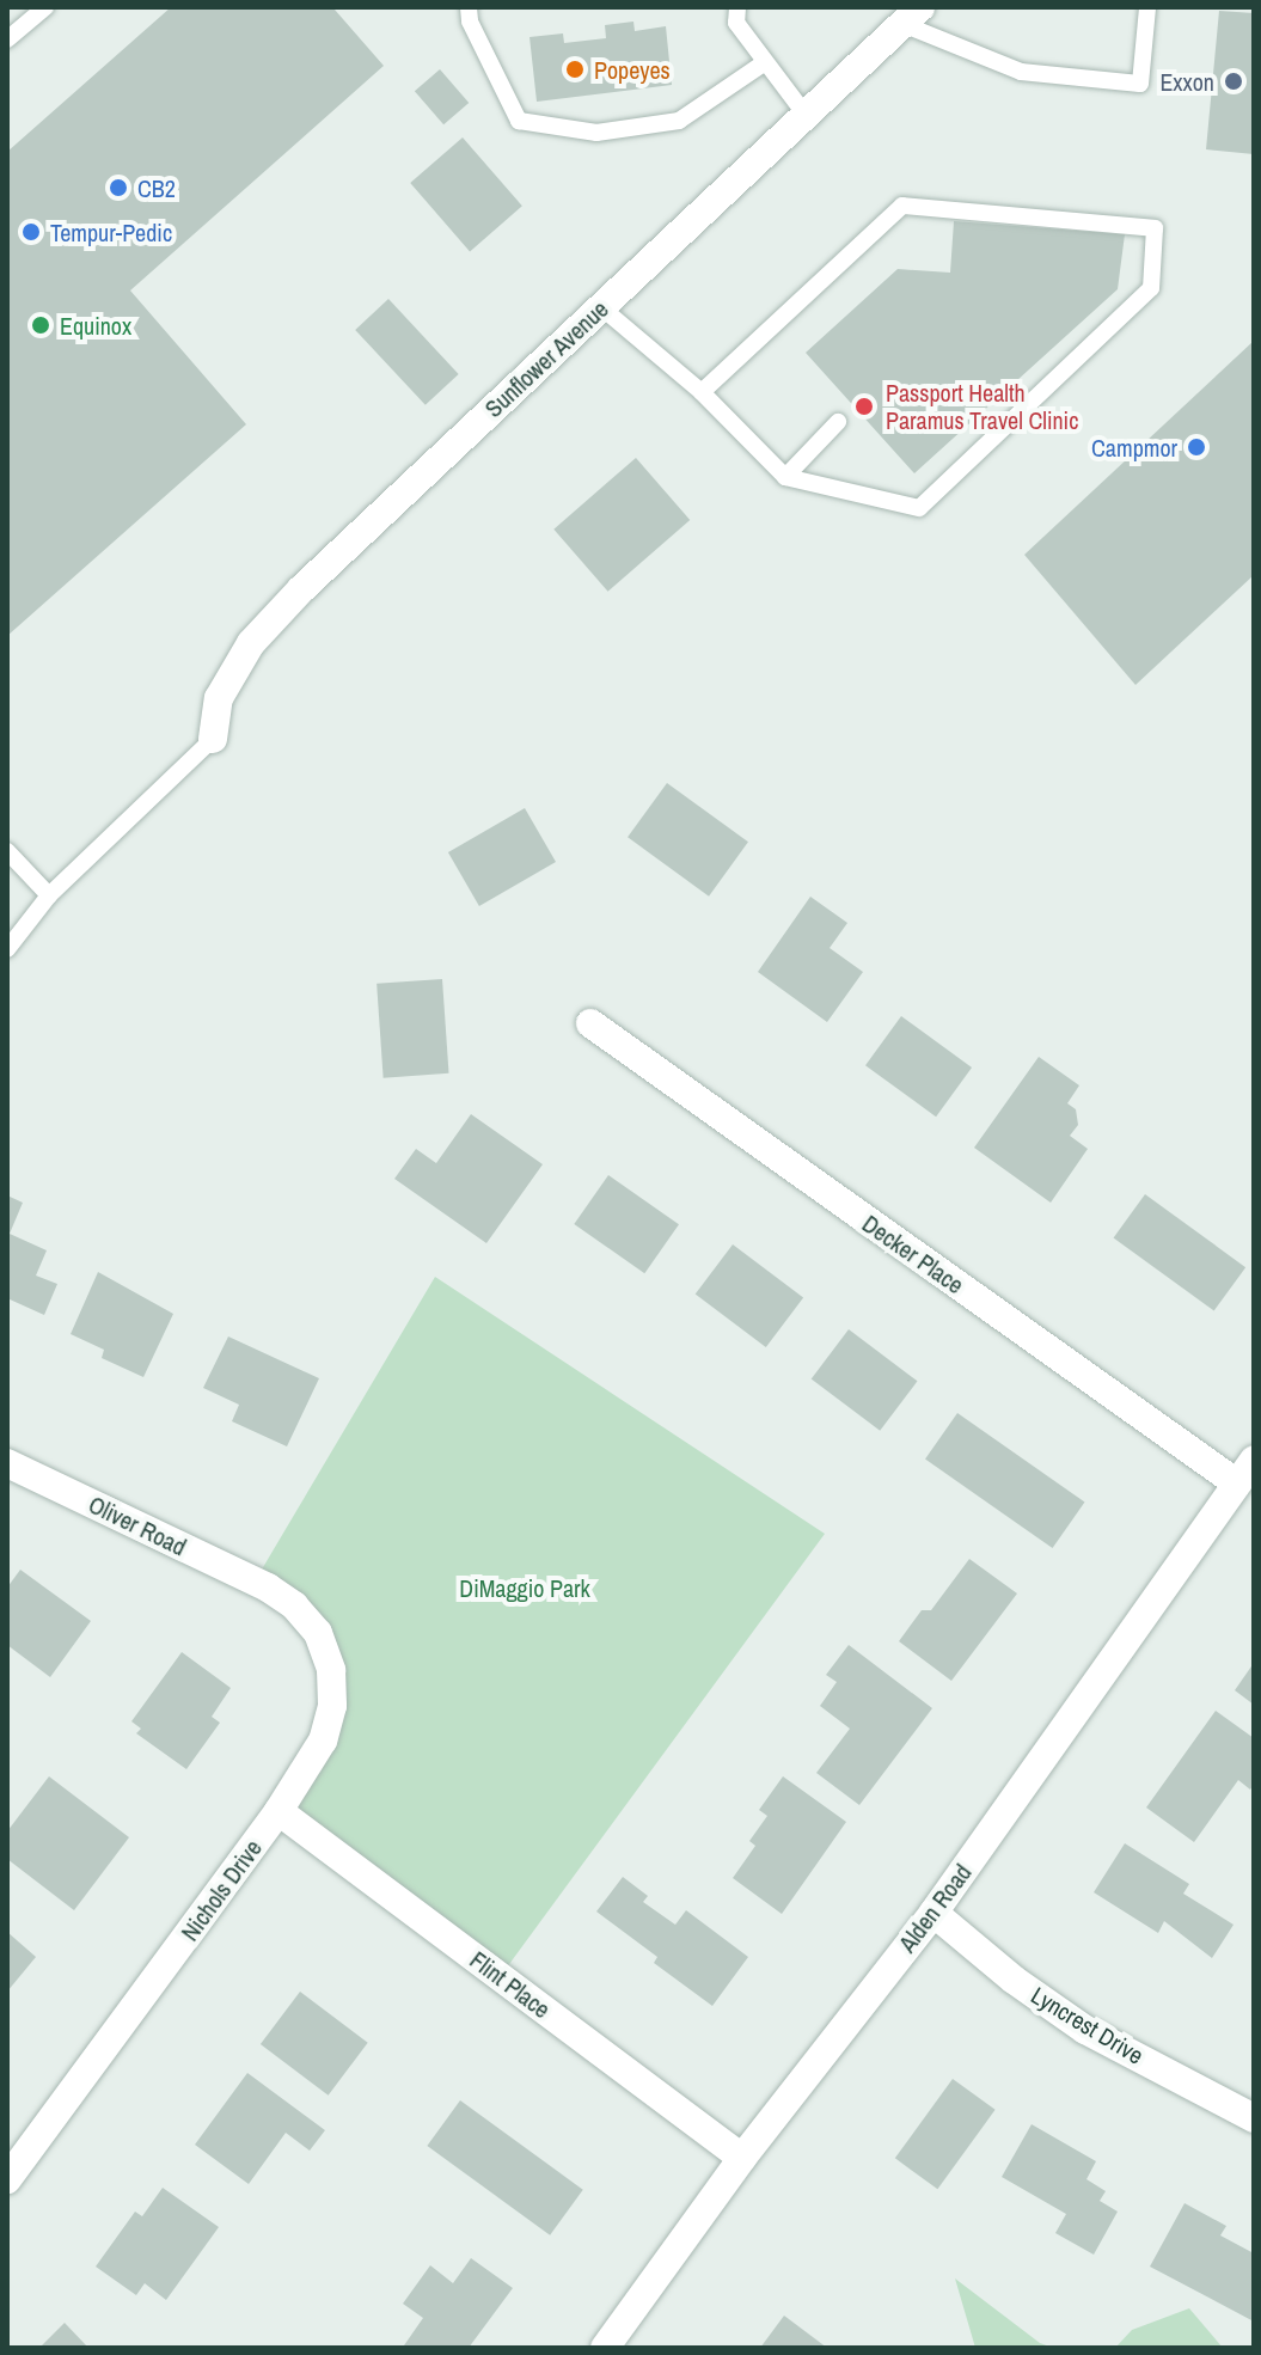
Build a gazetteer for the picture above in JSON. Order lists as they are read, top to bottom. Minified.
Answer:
{"streets":{"street":["Sunflower Avenue","Decker Place","Oliver Road","Nichols Drive","Alden Road","Flint Place","Lyncrest Drive"]},"crossings":[["Decker Place","Alden Road"],["Oliver Road","Nichols Drive"],["Nichols Drive","Flint Place"],["Alden Road","Flint Place"],["Alden Road","Lyncrest Drive"]],"parks":["DiMaggio Park"],"places":["Popeyes","Exxon","CB2","Tempur-Pedic","Equinox","Passport Health Paramus Travel Clinic","Campmor"]}
